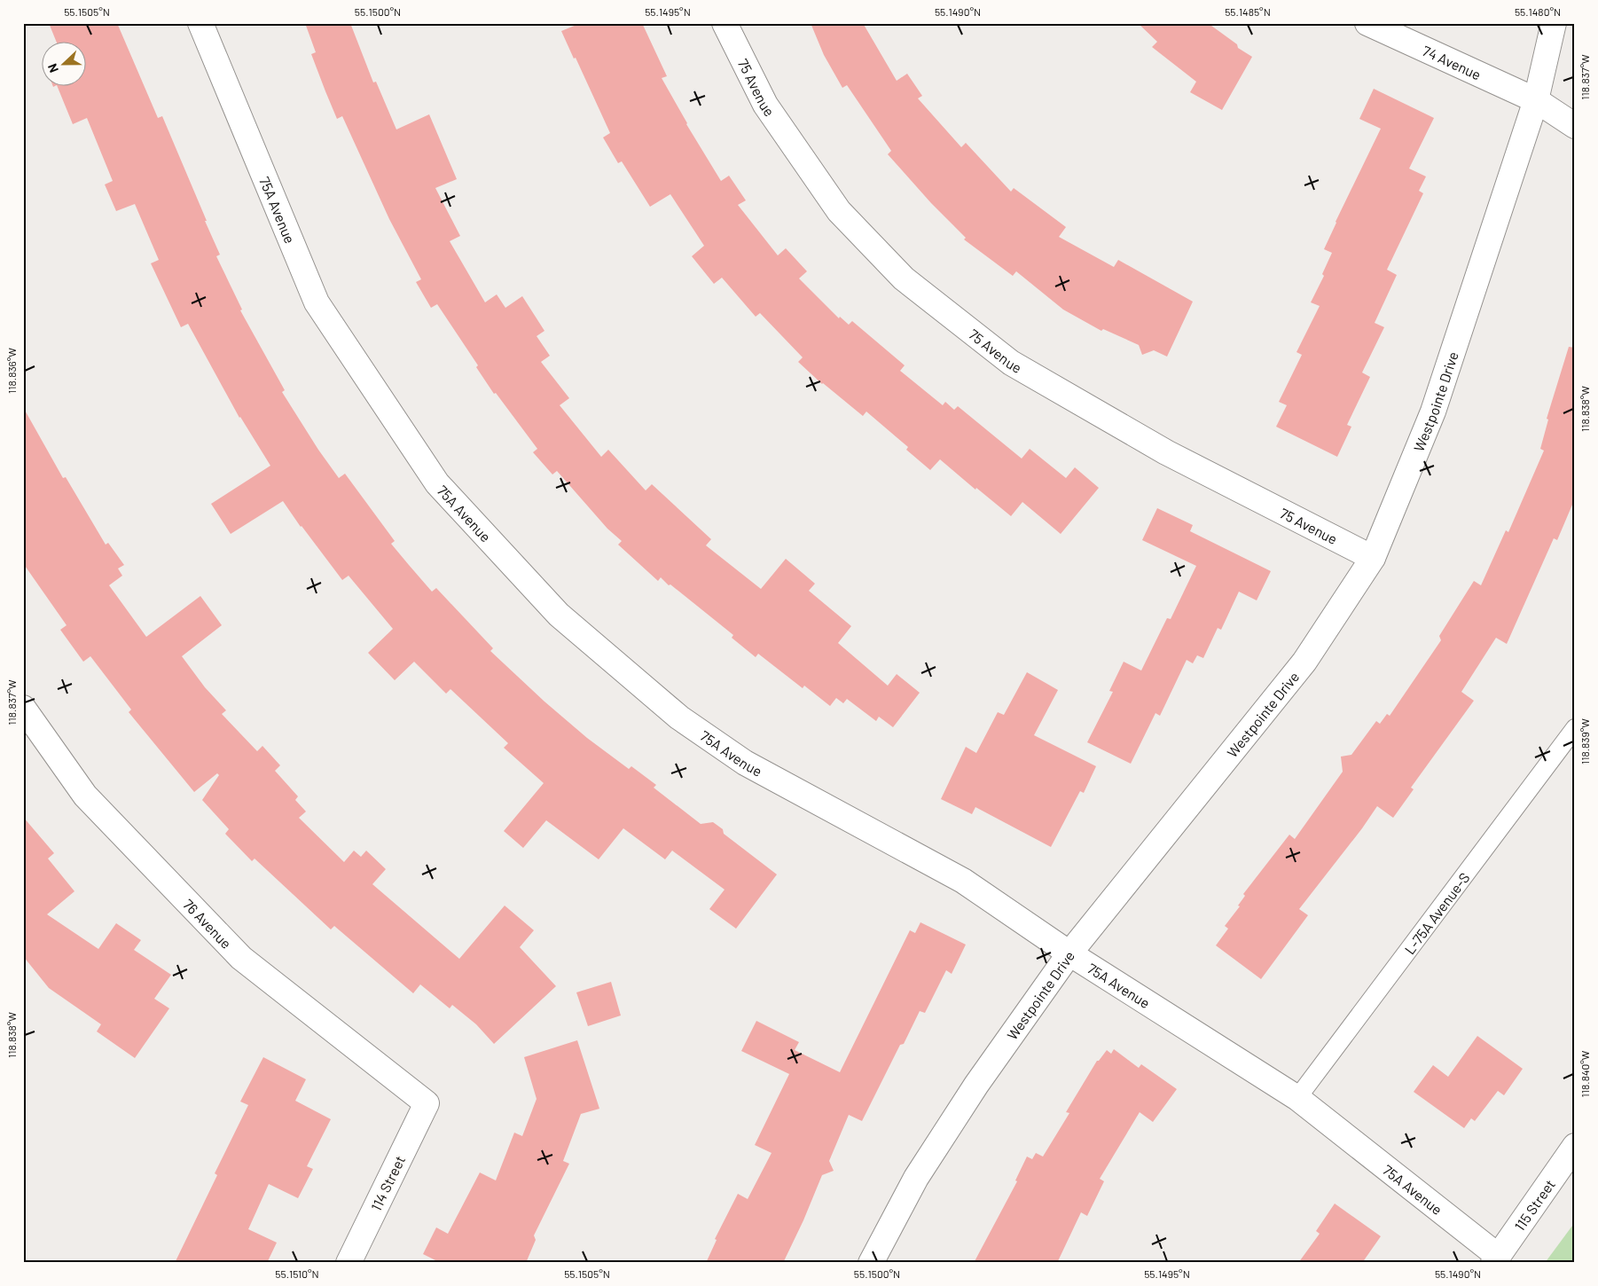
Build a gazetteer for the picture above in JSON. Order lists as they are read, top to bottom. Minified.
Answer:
{"streets":{"street":["74 Avenue","75 Avenue","75A Avenue","Westpointe Drive","76 Avenue","114 Street","115 Street"],"lane":["L-75A Avenue-S"]},"crossings":[["74 Avenue","Westpointe Drive"],["75 Avenue","Westpointe Drive"],["75A Avenue","Westpointe Drive"],["75A Avenue","L-75A Avenue-S"],["75A Avenue","115 Street"],["76 Avenue","114 Street"]],"north":"left","coordinates":["55.1505°N","55.1500°N","55.1495°N","55.1490°N","55.1485°N","55.1480°N","118.837°W","118.836°W","118.838°W","118.839°W","118.840°W","55.1510°N"]}
